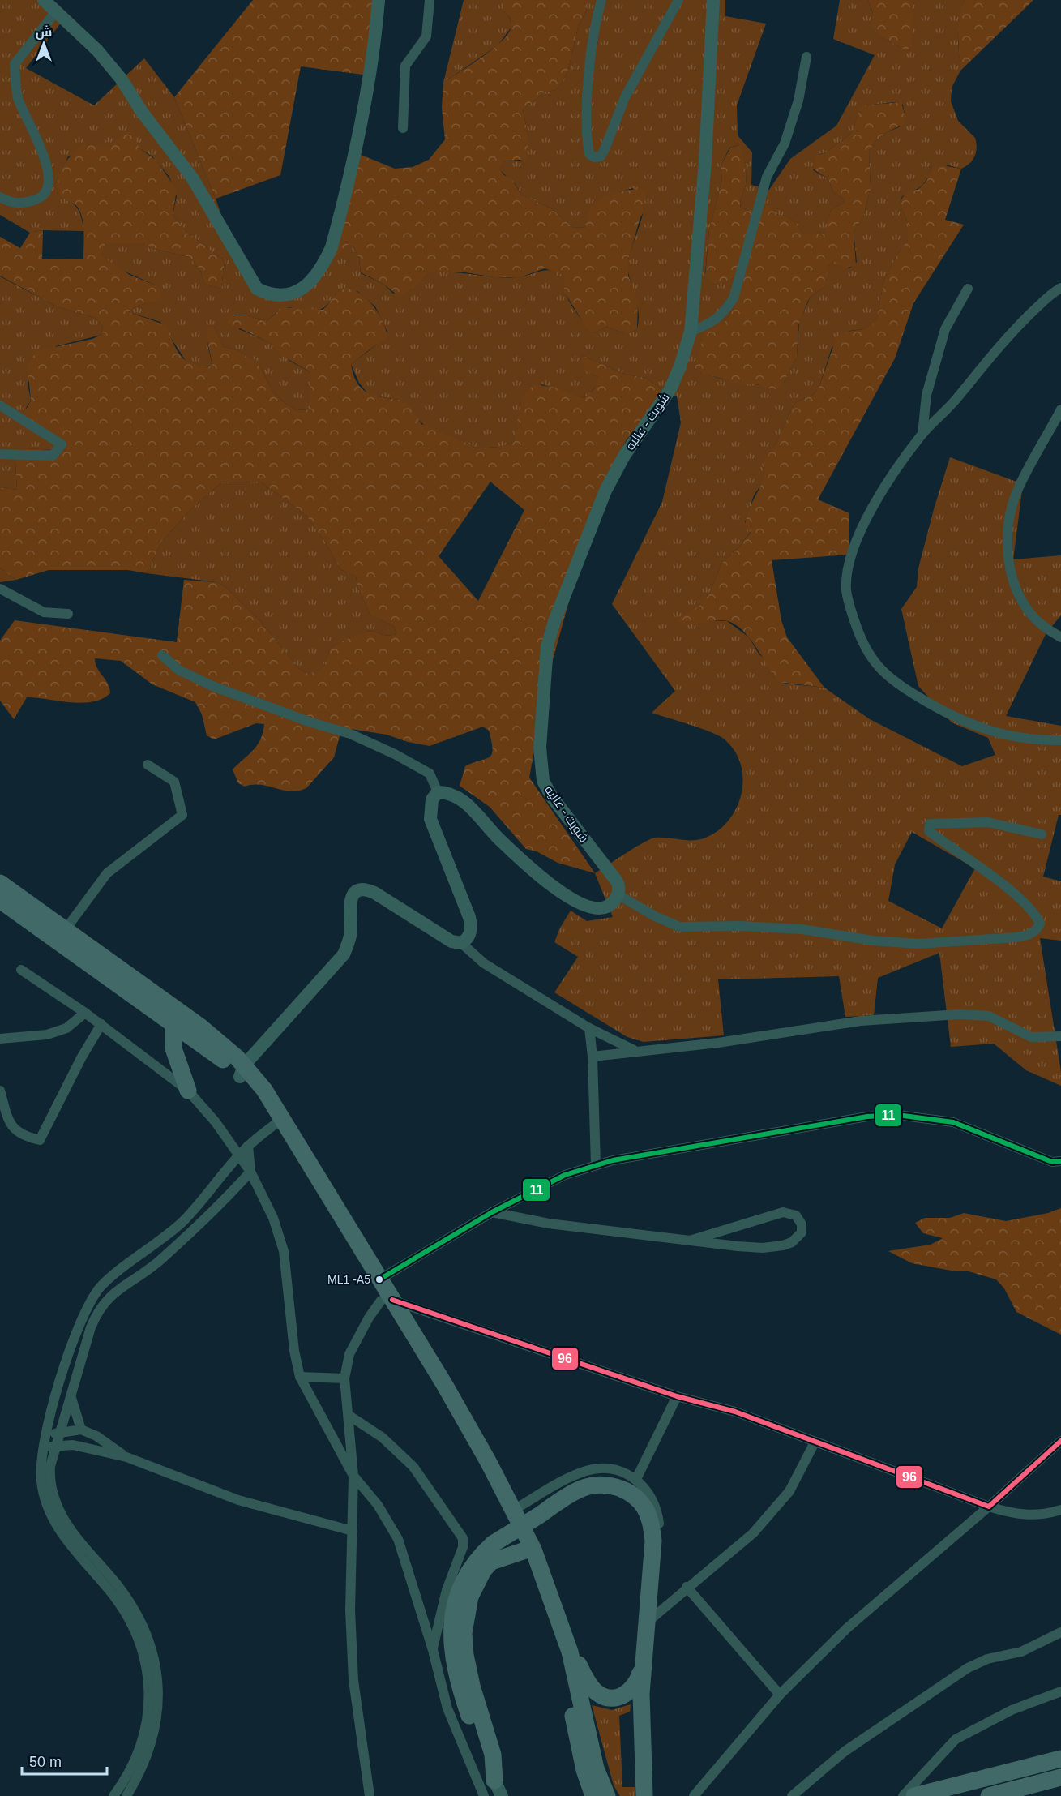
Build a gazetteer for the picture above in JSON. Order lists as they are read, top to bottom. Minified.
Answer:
{"streets":{"street":["شويت - عاليه"]},"places":["ML1 -A5"],"lines":["transit line 11","transit line 96"],"scale_bar":"50 m","north":"top"}
